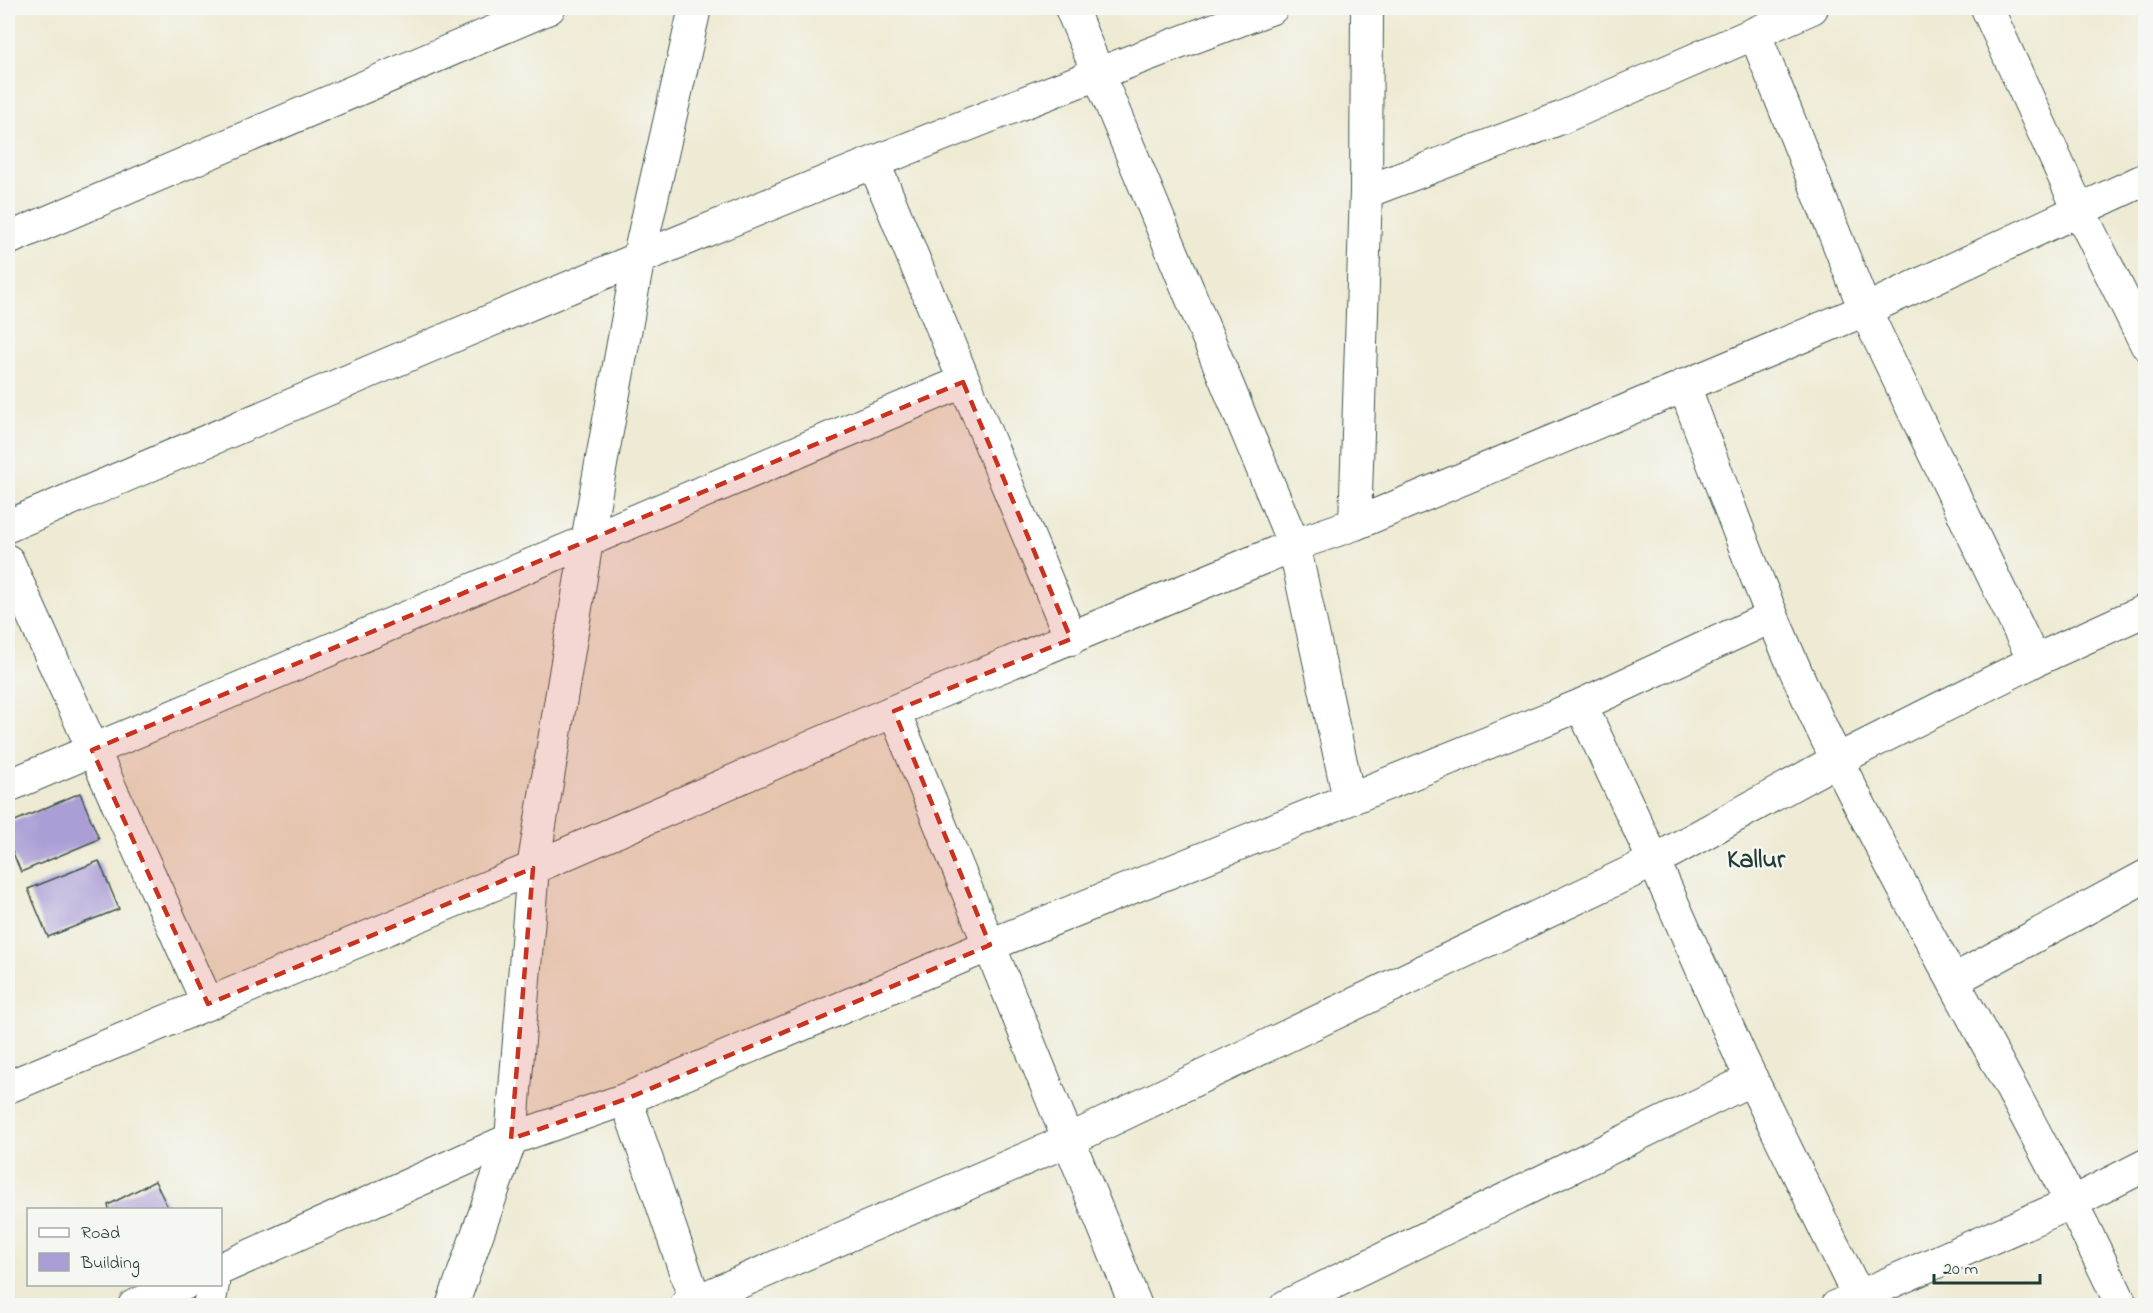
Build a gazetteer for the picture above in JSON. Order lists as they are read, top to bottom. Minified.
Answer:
{"districts":["Kallur"],"legend":["Road","Building"],"scale_bar":"20 m"}
